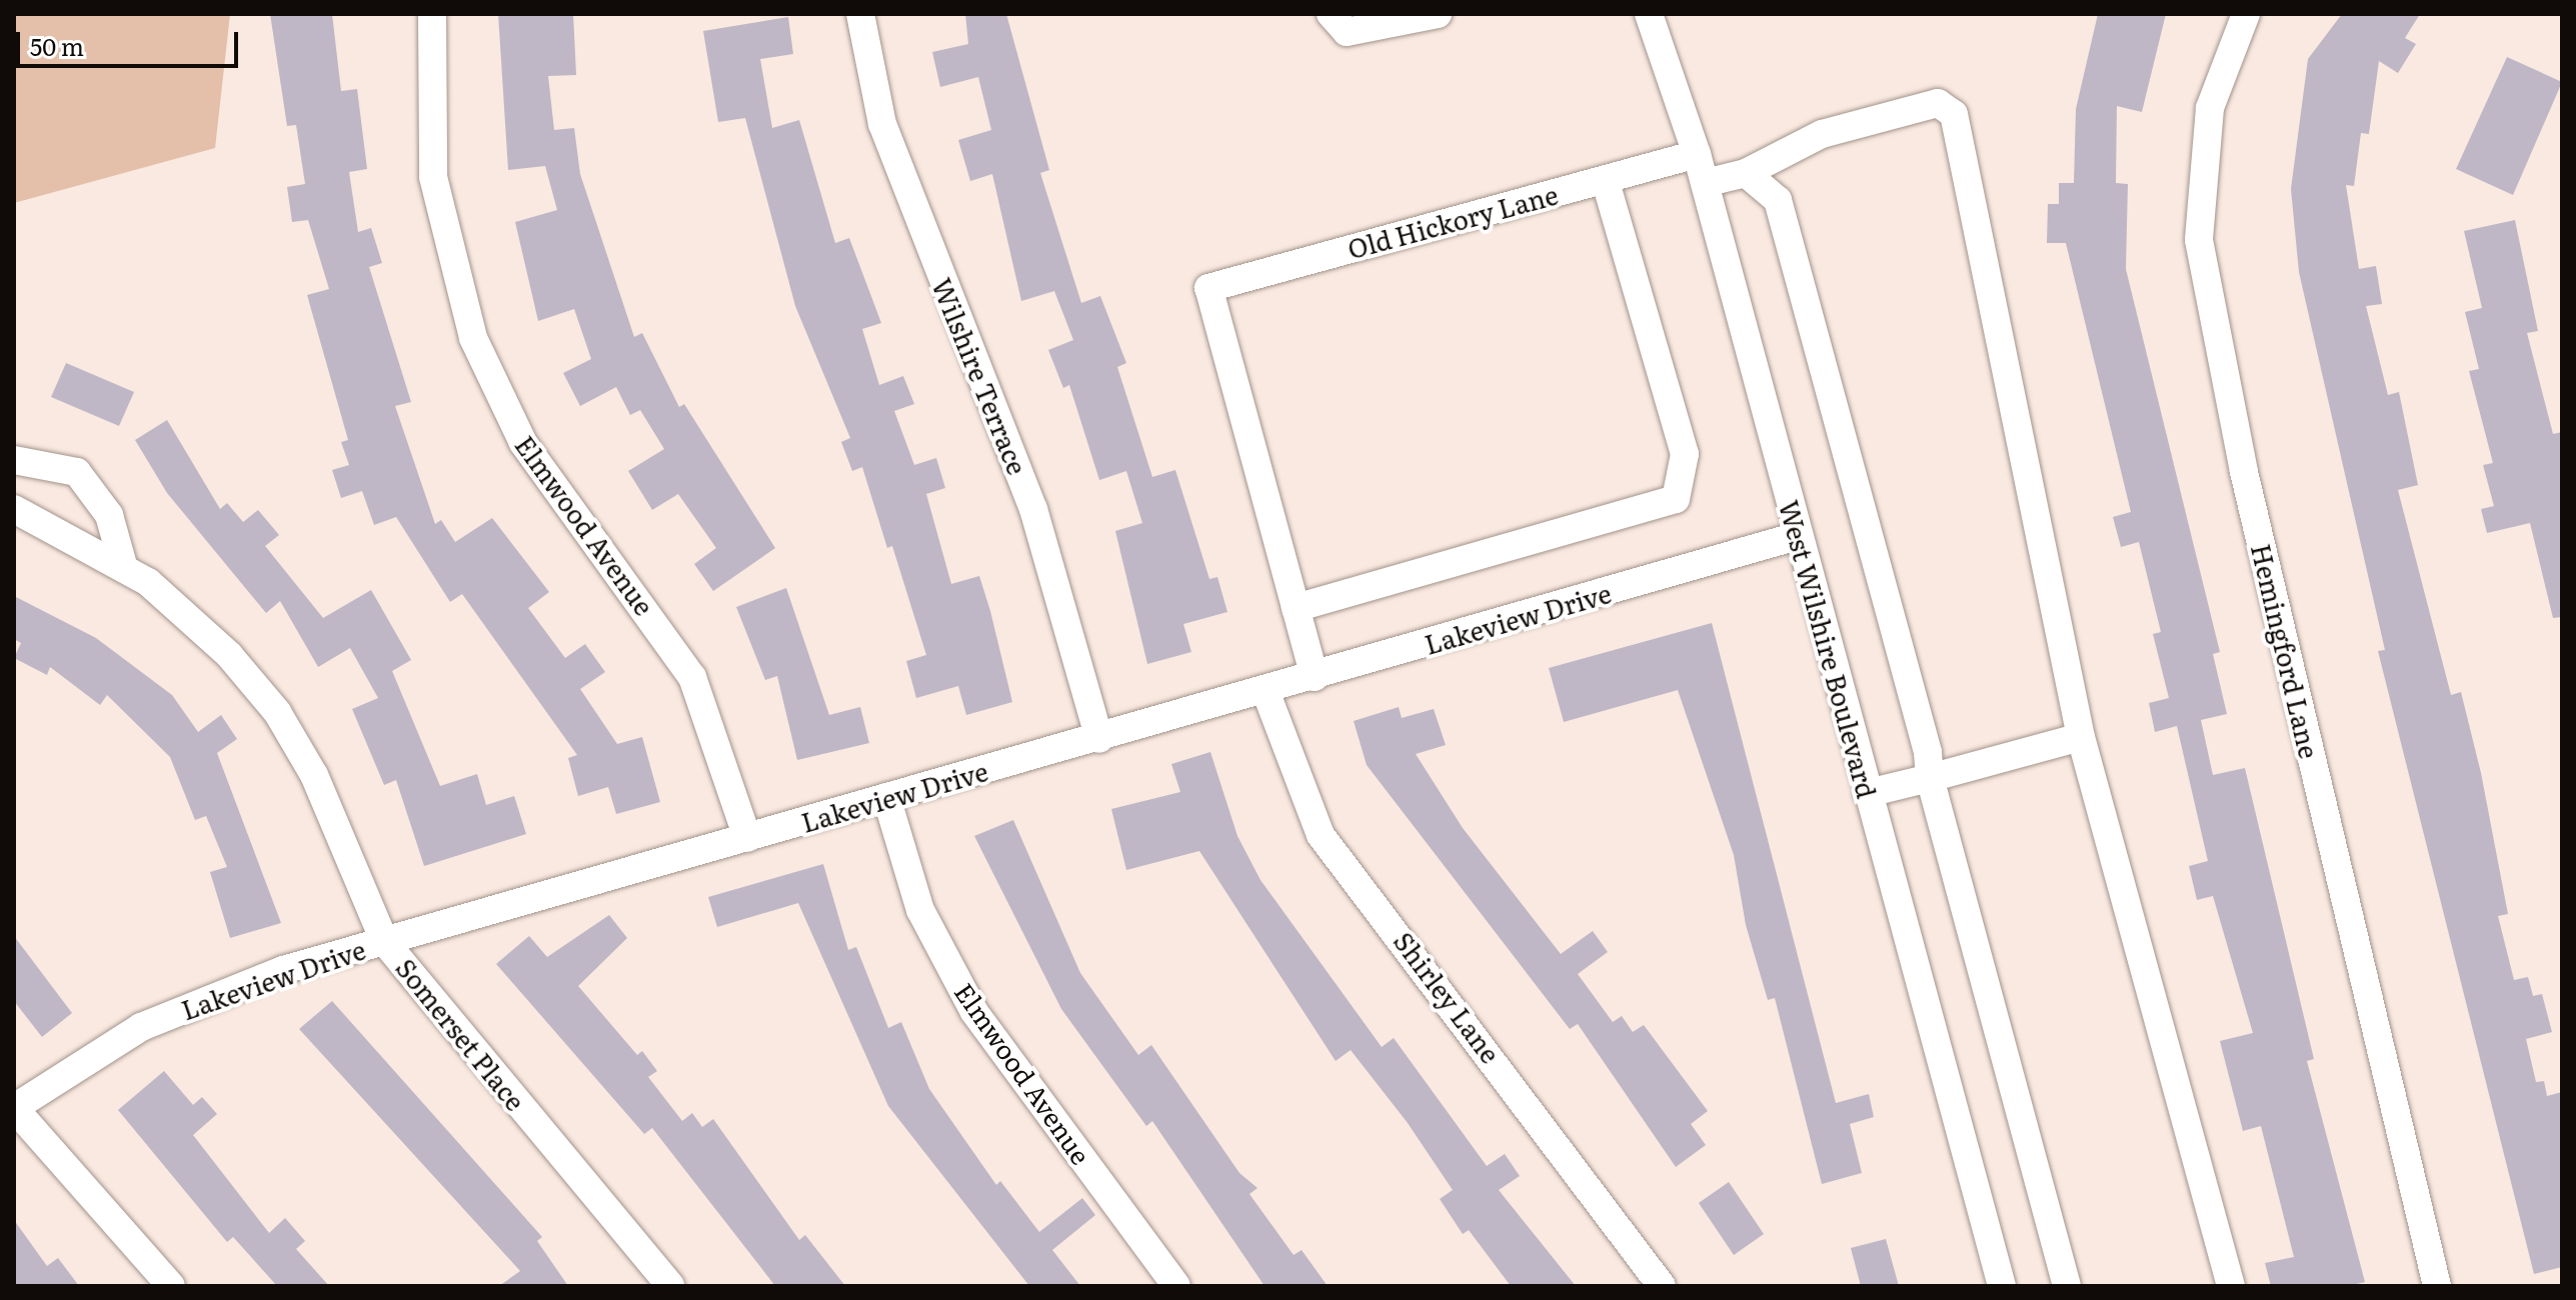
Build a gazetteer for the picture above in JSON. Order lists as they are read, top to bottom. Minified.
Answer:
{"streets":{"street":["Old Hickory Lane","Wilshire Terrace","Elmwood Avenue","Lakeview Drive","West Wilshire Boulevard","Hemingford Lane","Shirley Lane","Somerset Place"]},"crossings":[["Old Hickory Lane","West Wilshire Boulevard"],["Wilshire Terrace","Lakeview Drive"],["Elmwood Avenue","Lakeview Drive"],["Lakeview Drive","West Wilshire Boulevard"],["Lakeview Drive","Shirley Lane"],["Lakeview Drive","Somerset Place"]],"scale_bar":"50 m"}
